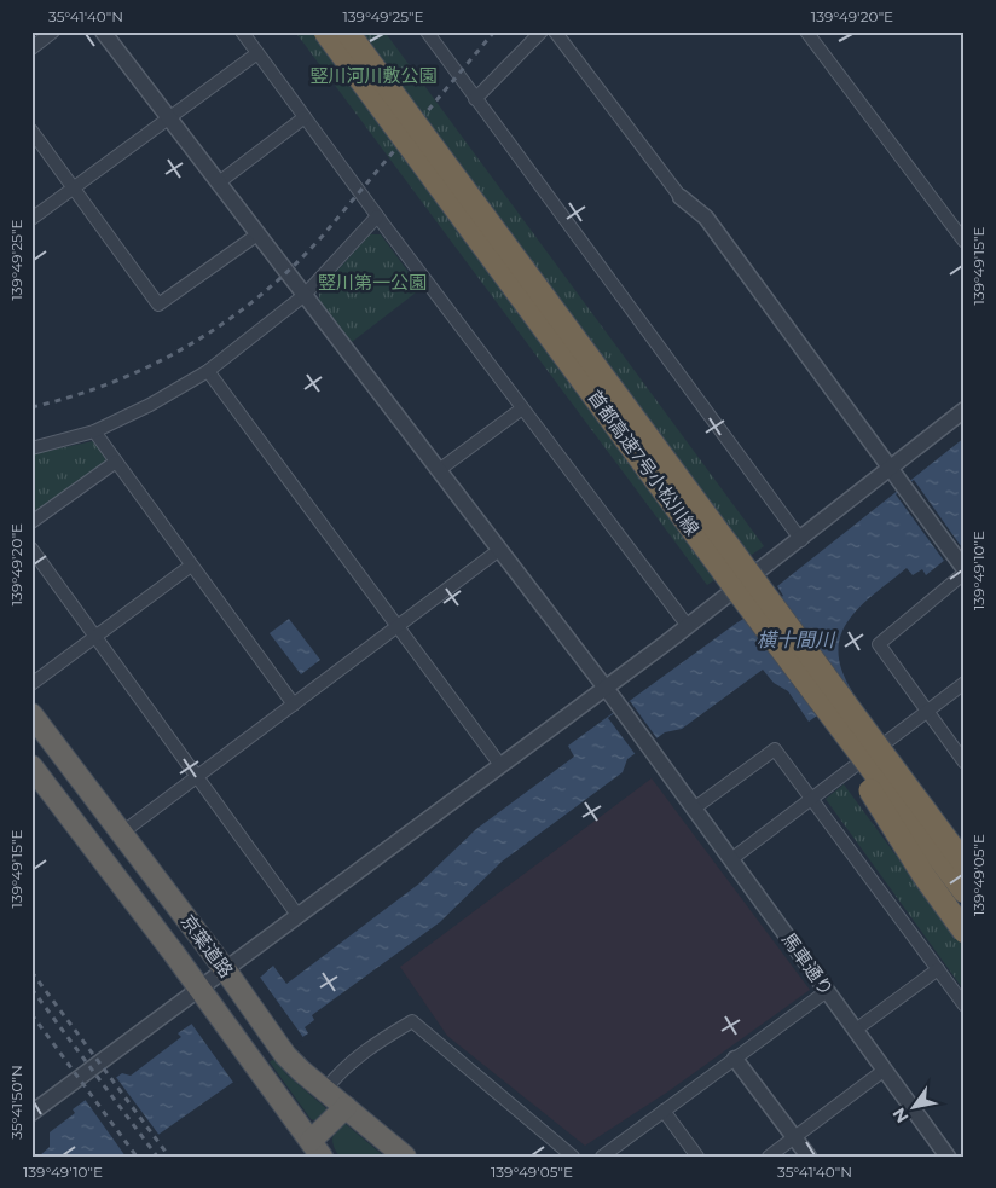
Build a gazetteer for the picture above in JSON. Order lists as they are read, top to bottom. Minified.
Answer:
{"streets":{"highway":["首都高速7号小松川線","京葉道路"],"street":["馬車通り"]},"water":["横十間川"],"parks":["竪川河川敷公園","竪川第一公園"],"north":"bottom left","coordinates":["35°41'40\"N","139°49'25\"E","139°49'20\"E","139°49'15\"E","139°49'10\"E","139°49'05\"E","35°41'50\"N"]}
